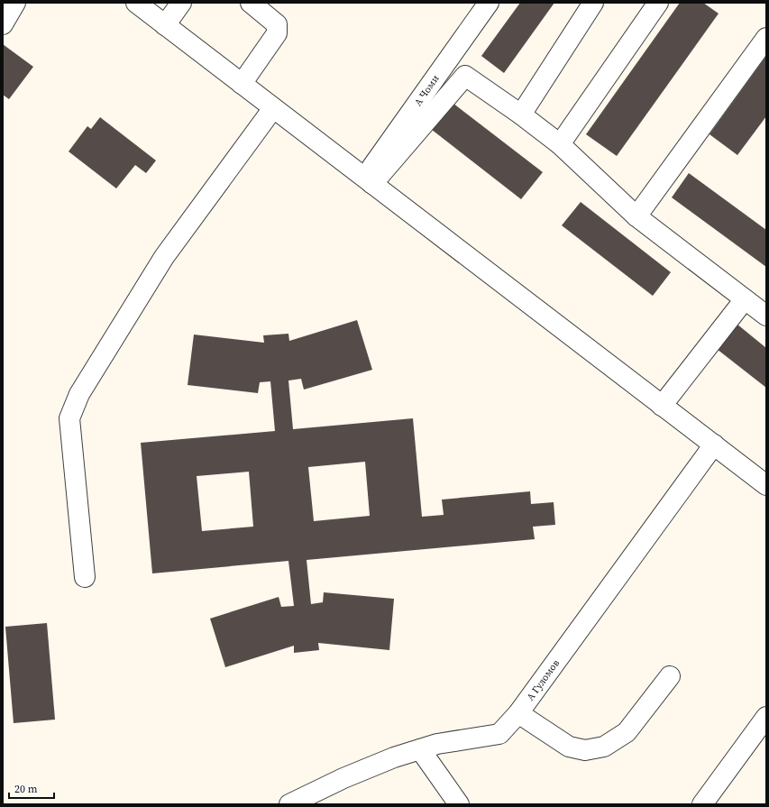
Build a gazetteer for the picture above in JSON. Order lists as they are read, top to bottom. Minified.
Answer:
{"streets":{"street":["А Чоми","А Гуломов"]},"scale_bar":"20 m"}
